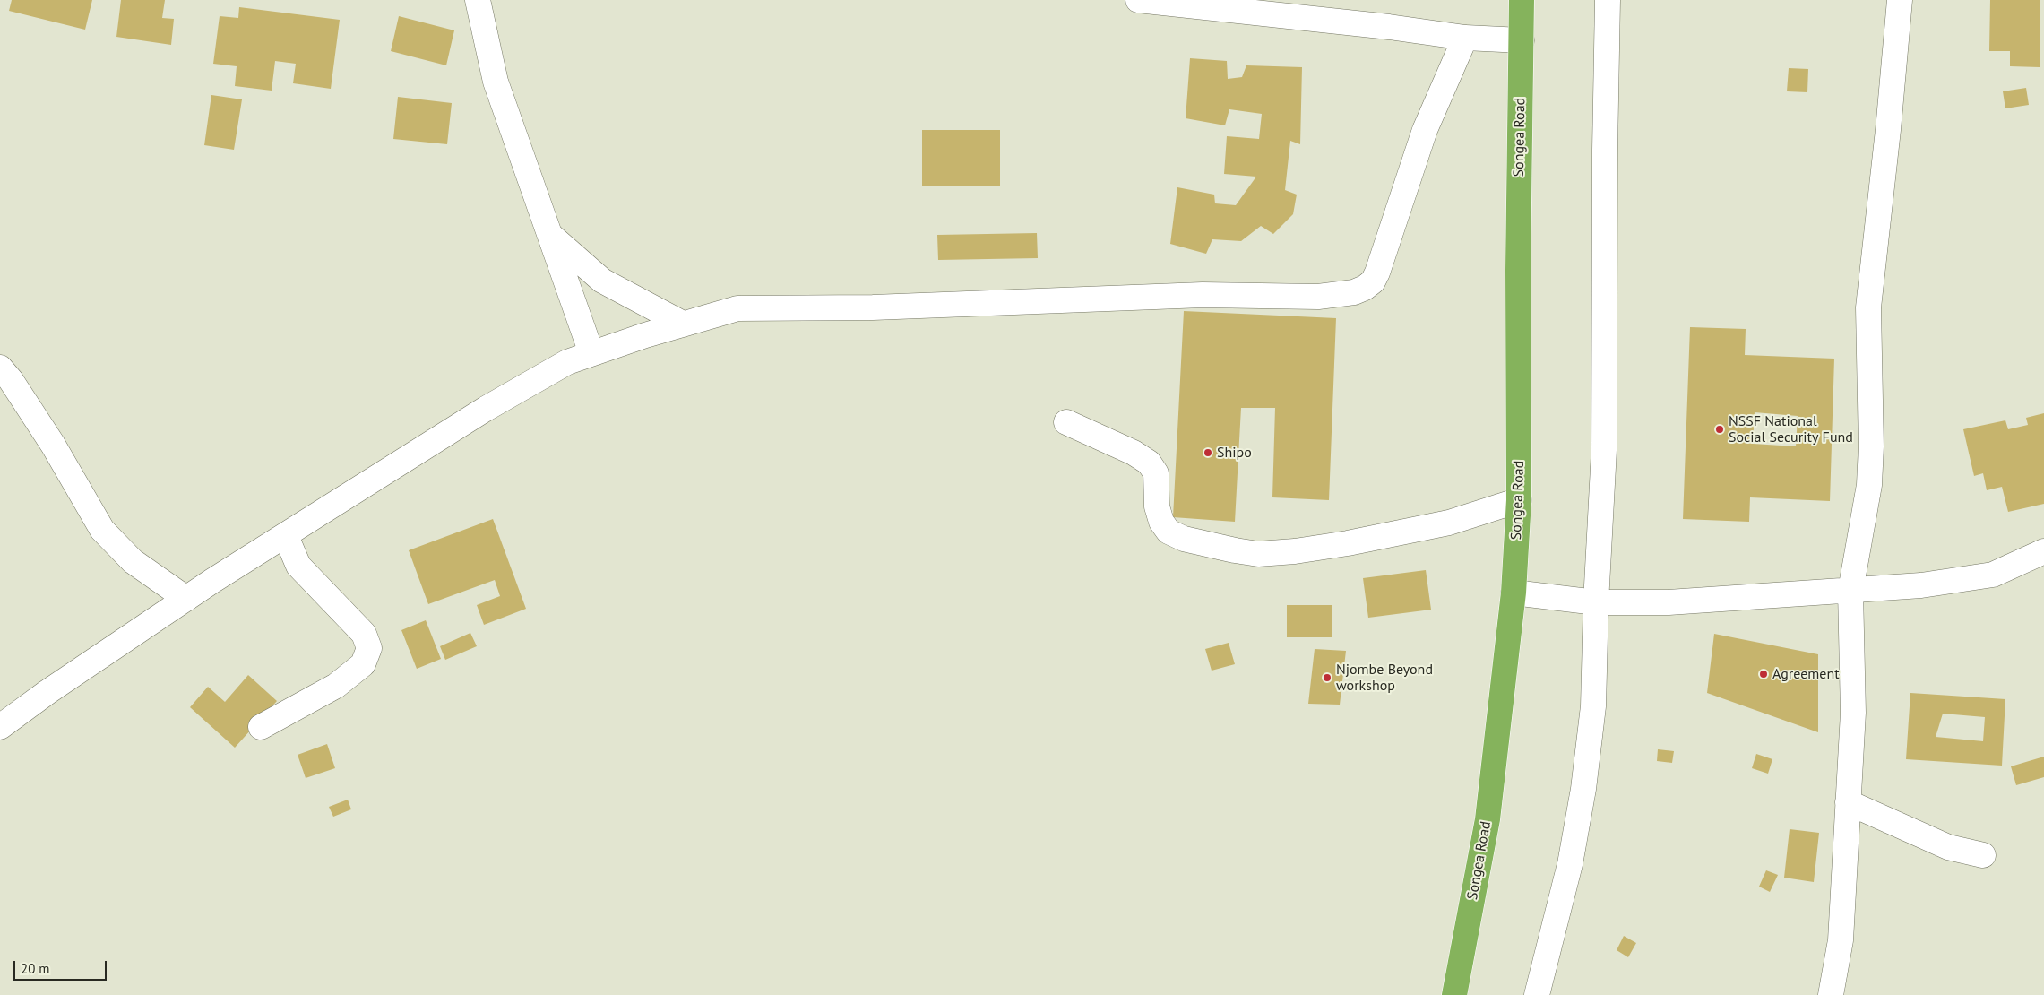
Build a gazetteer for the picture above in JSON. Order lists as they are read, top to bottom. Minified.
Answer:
{"streets":{"highway":["Songea Road"]},"places":["NSSF National Social Security Fund","Shipo","Agreement","Njombe Beyond workshop"],"scale_bar":"20 m"}
